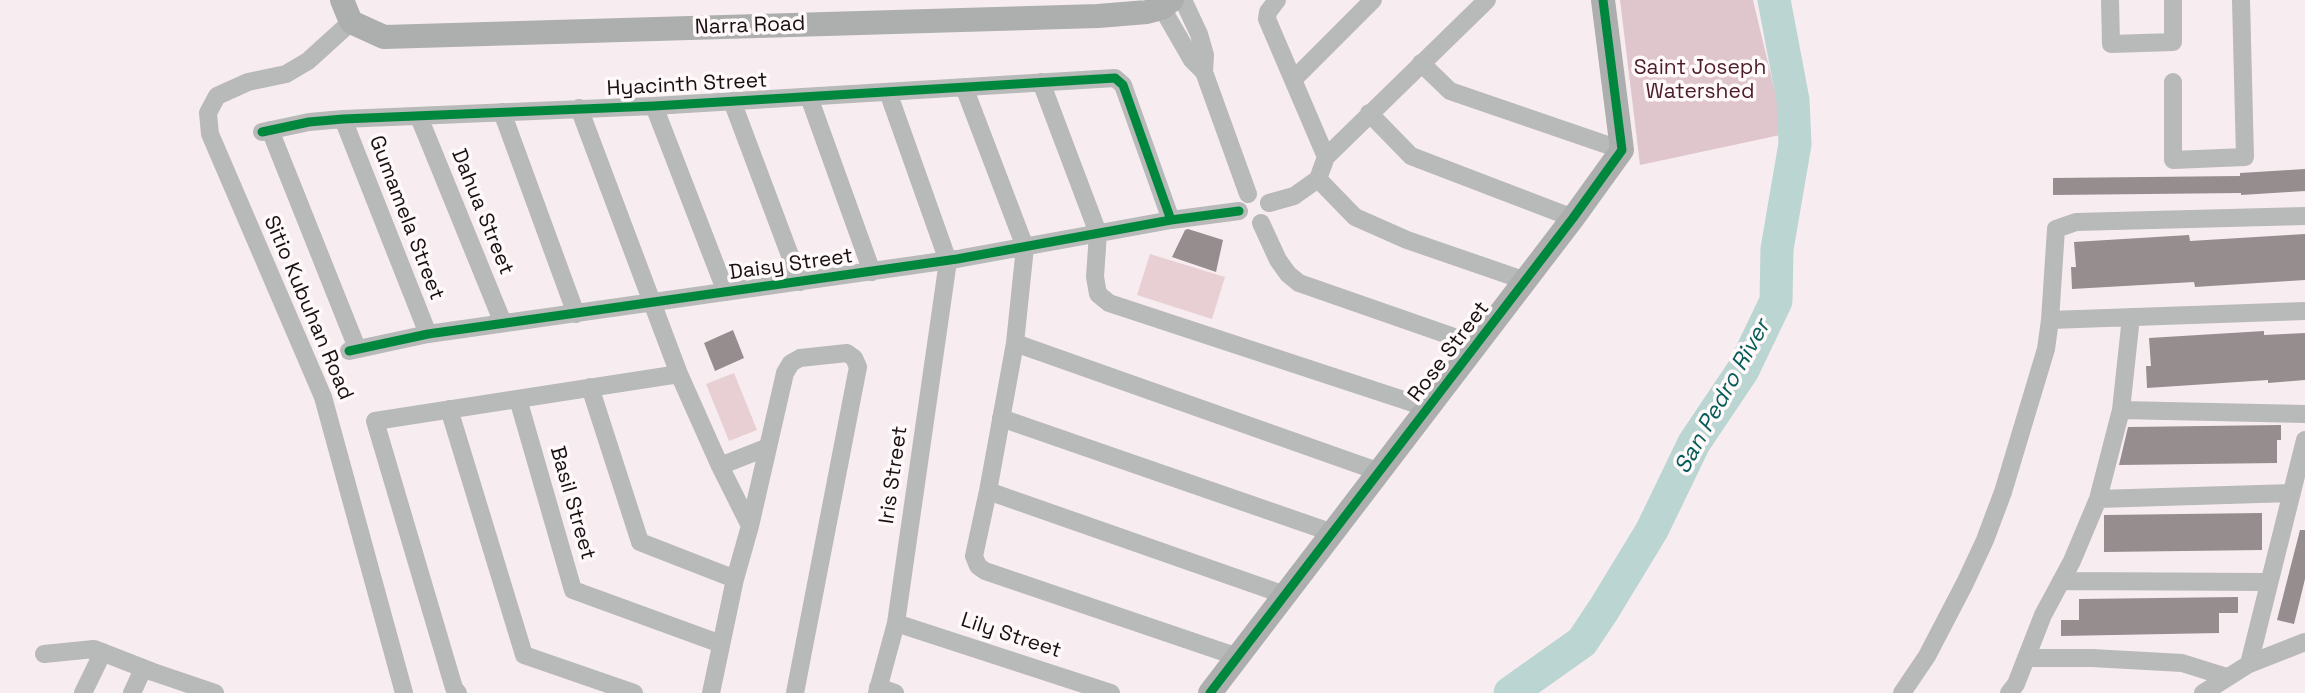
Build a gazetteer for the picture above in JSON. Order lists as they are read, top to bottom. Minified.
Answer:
{"streets":{"street":["Narra Road","Hyacinth Street","Dahua Street","Gumamela Street","Daisy Street","Sitio Kubuhan Road","Rose Street","Iris Street","Basil Street","Lily Street"]},"crossings":[["Narra Road","Sitio Kubuhan Road"],["Hyacinth Street","Dahua Street"],["Hyacinth Street","Gumamela Street"],["Hyacinth Street","Daisy Street"],["Dahua Street","Daisy Street"],["Gumamela Street","Daisy Street"],["Daisy Street","Iris Street"],["Iris Street","Lily Street"]],"water":["San Pedro River"],"parks":["Saint Joseph Watershed"]}
